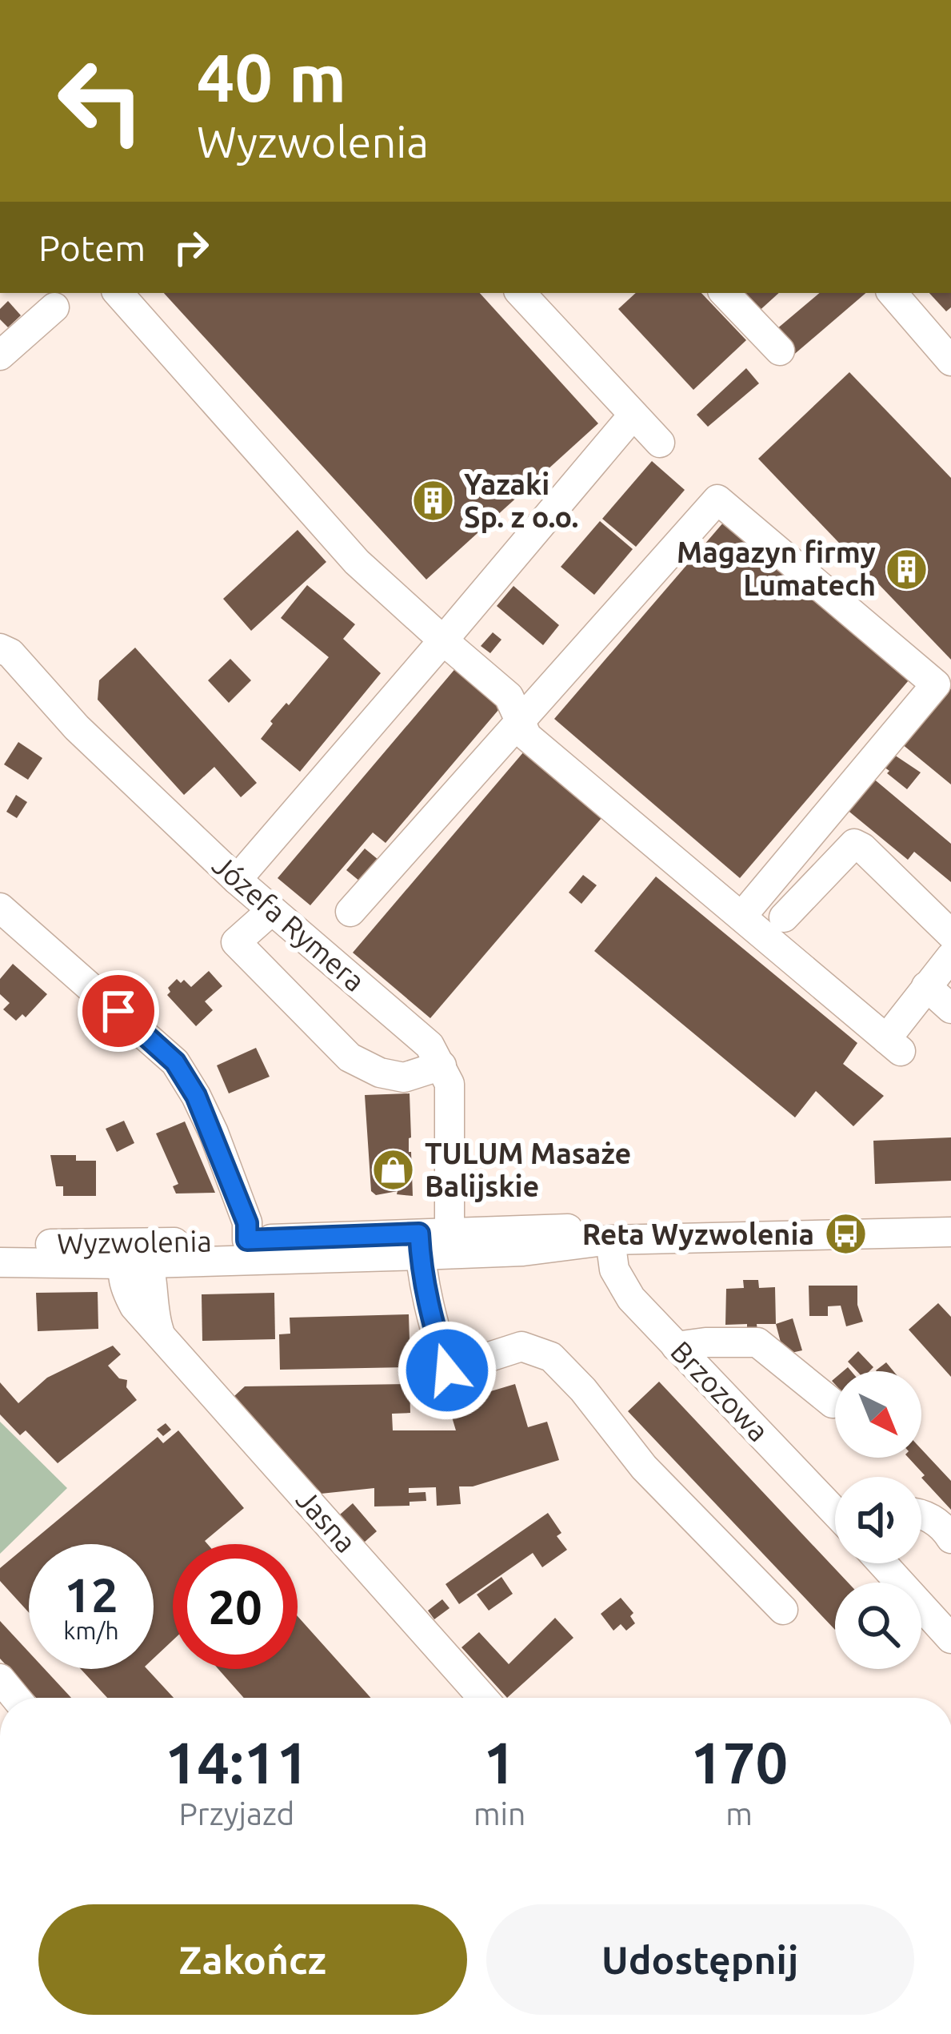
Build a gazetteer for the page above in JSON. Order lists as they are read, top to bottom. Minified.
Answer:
{"streets":{"street":["Józefa Rymera","Wyzwolenia","Brzozowa","Jasna"]},"crossings":[["Józefa Rymera","Wyzwolenia"],["Wyzwolenia","Brzozowa"],["Wyzwolenia","Jasna"]],"places":{"building":["Yazaki Sp. z o.o.","Magazyn firmy Lumatech"],"shop":["TULUM Masaże Balijskie"],"bus stop":["Reta Wyzwolenia"]},"north":"bottom right","page":{"turn":["40 m","Wyzwolenia"],"then":"Potem","speed":"12 km/h","limit":"20","eta":["14:11","Przyjazd","1","min","170","m"],"buttons":["Zakończ","Udostępnij"]}}
